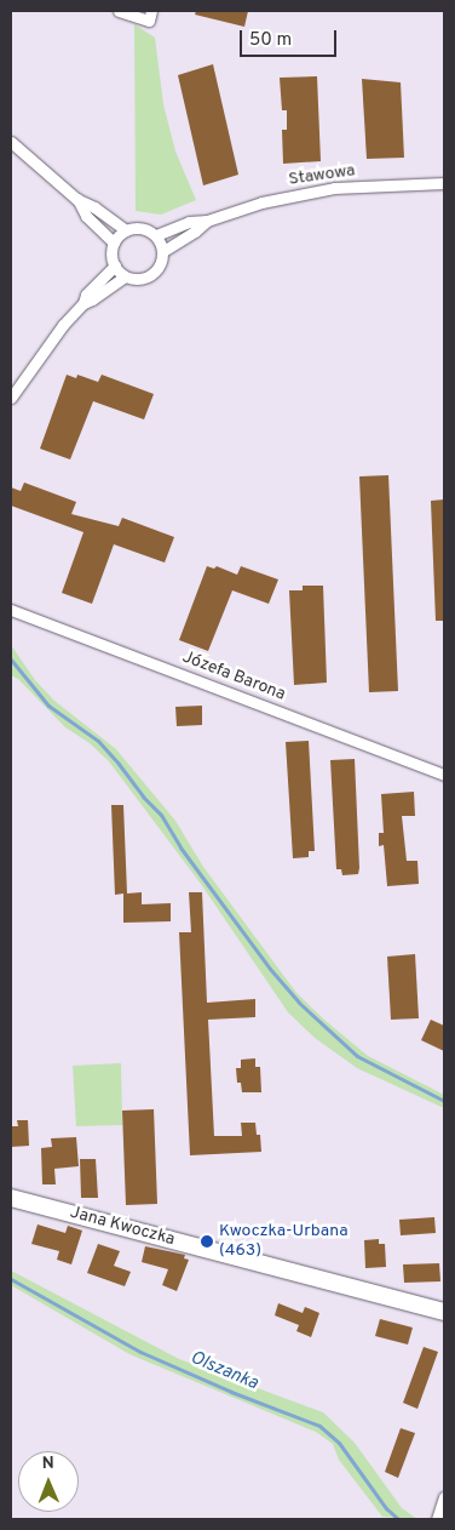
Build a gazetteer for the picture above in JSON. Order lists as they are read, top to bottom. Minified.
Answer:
{"streets":{"street":["Stawowa","Józefa Barona","Jana Kwoczka"]},"water":["Olszanka"],"places":["Kwoczka-Urbana (463)"],"scale_bar":"50 m","north":"top"}
